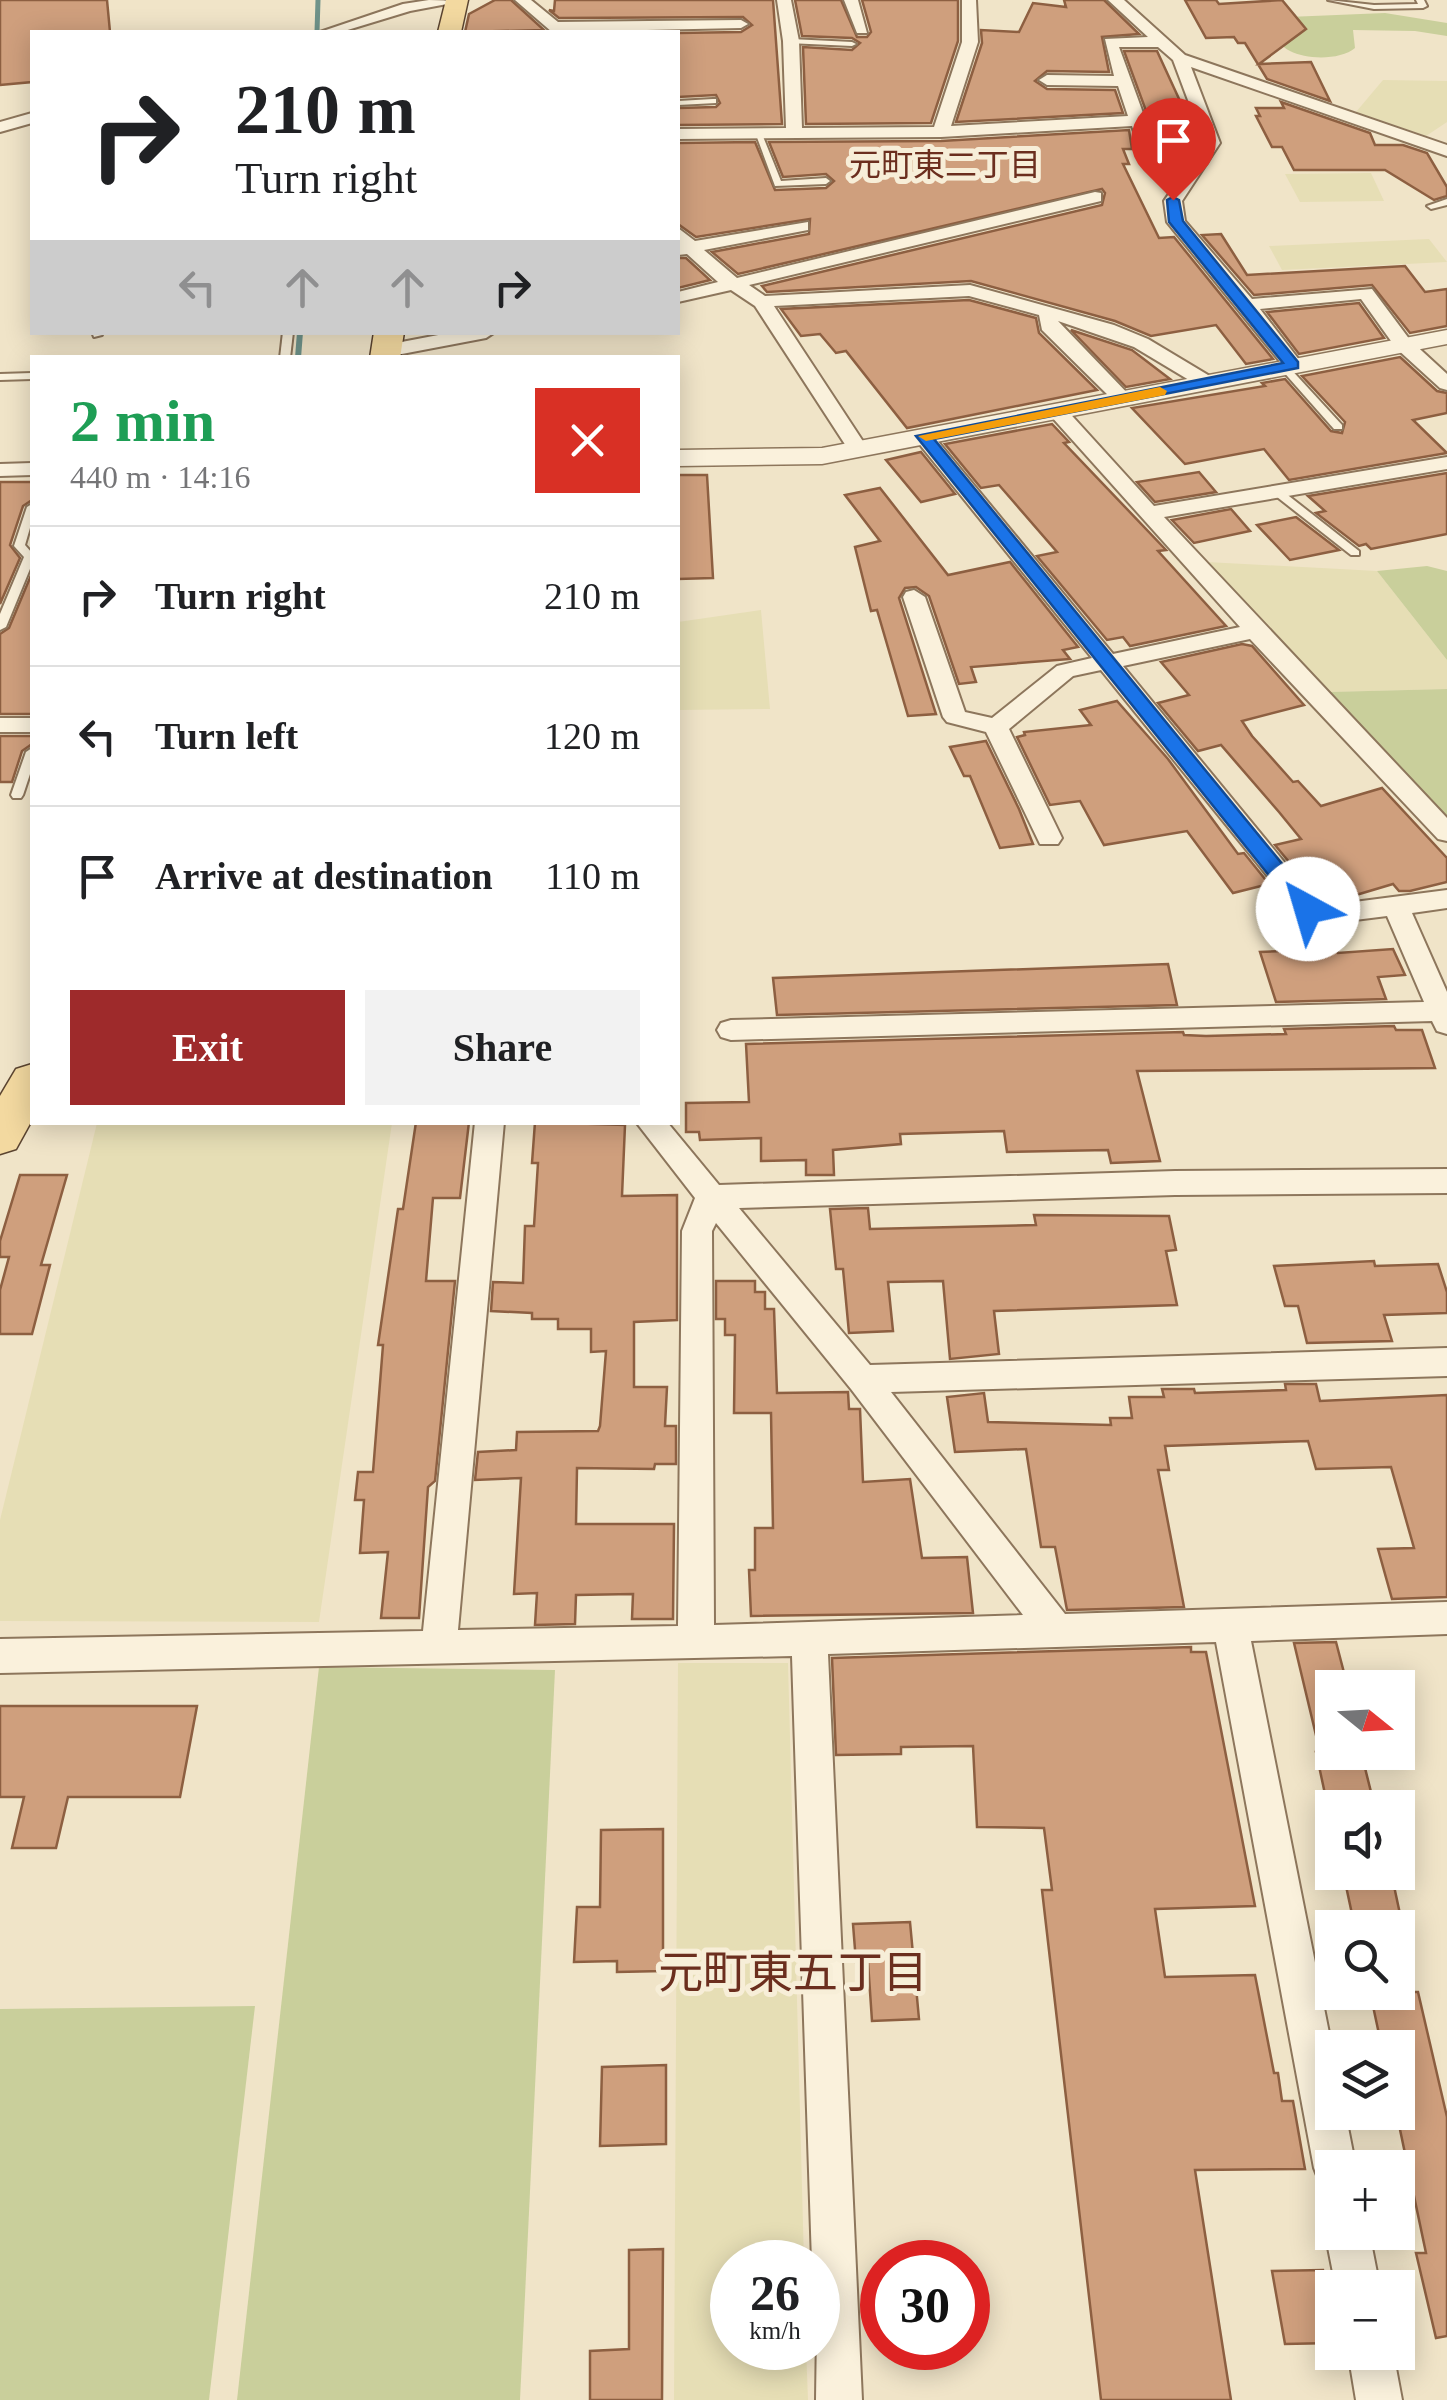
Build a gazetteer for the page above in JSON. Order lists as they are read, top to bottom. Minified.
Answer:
{"districts":["元町東二丁目","元町東五丁目"],"north":"right","page":{"turn":["210 m","Turn right"],"heading":["2 min","440 m · 14:16"],"list":[{"name":"Turn right","value":"210 m"},{"name":"Turn left","value":"120 m"},{"name":"Arrive at destination","value":"110 m"}],"buttons":["Exit","Share"],"map_buttons":["+","−"],"speed":"26 km/h","limit":"30"}}
